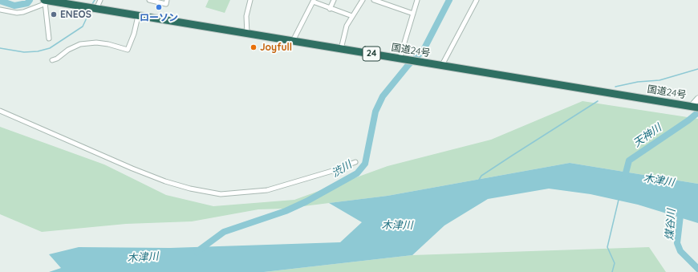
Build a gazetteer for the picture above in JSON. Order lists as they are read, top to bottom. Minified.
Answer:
{"streets":{"highway":["国道24号","24"]},"water":["天神川","渋川","木津川","煤谷川"],"places":["ローソン","ENEOS","Joyfull"]}
